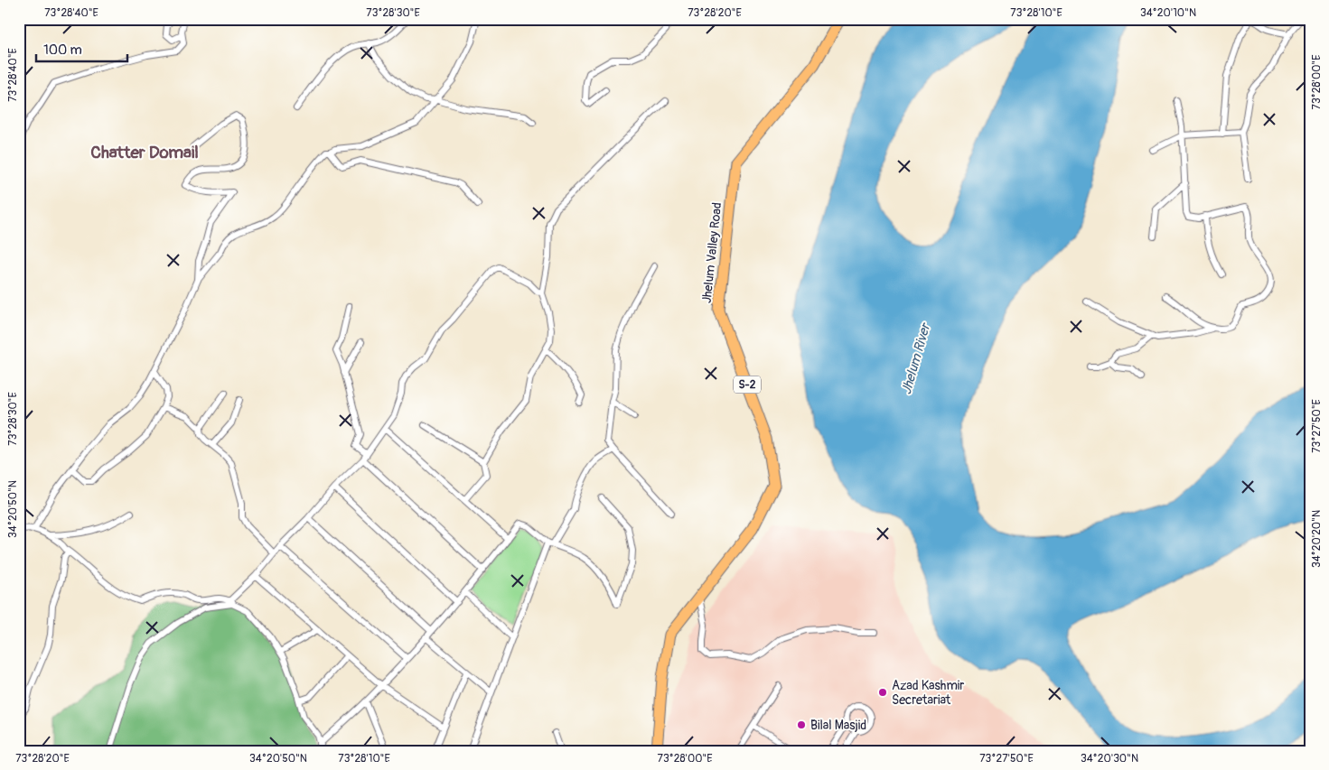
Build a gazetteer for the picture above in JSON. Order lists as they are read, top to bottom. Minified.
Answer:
{"streets":{"highway":["Jhelum Valley Road","S-2"]},"districts":["Chatter Domail"],"water":["Jhelum River"],"places":["Azad Kashmir Secretariat","Bilal Masjid"],"scale_bar":"100 m","coordinates":["73°28'40\"E","73°28'30\"E","73°28'20\"E","73°28'10\"E","34°20'10\"N","73°28'00\"E","73°27'50\"E","34°20'50\"N","34°20'20\"N","34°20'30\"N"]}
